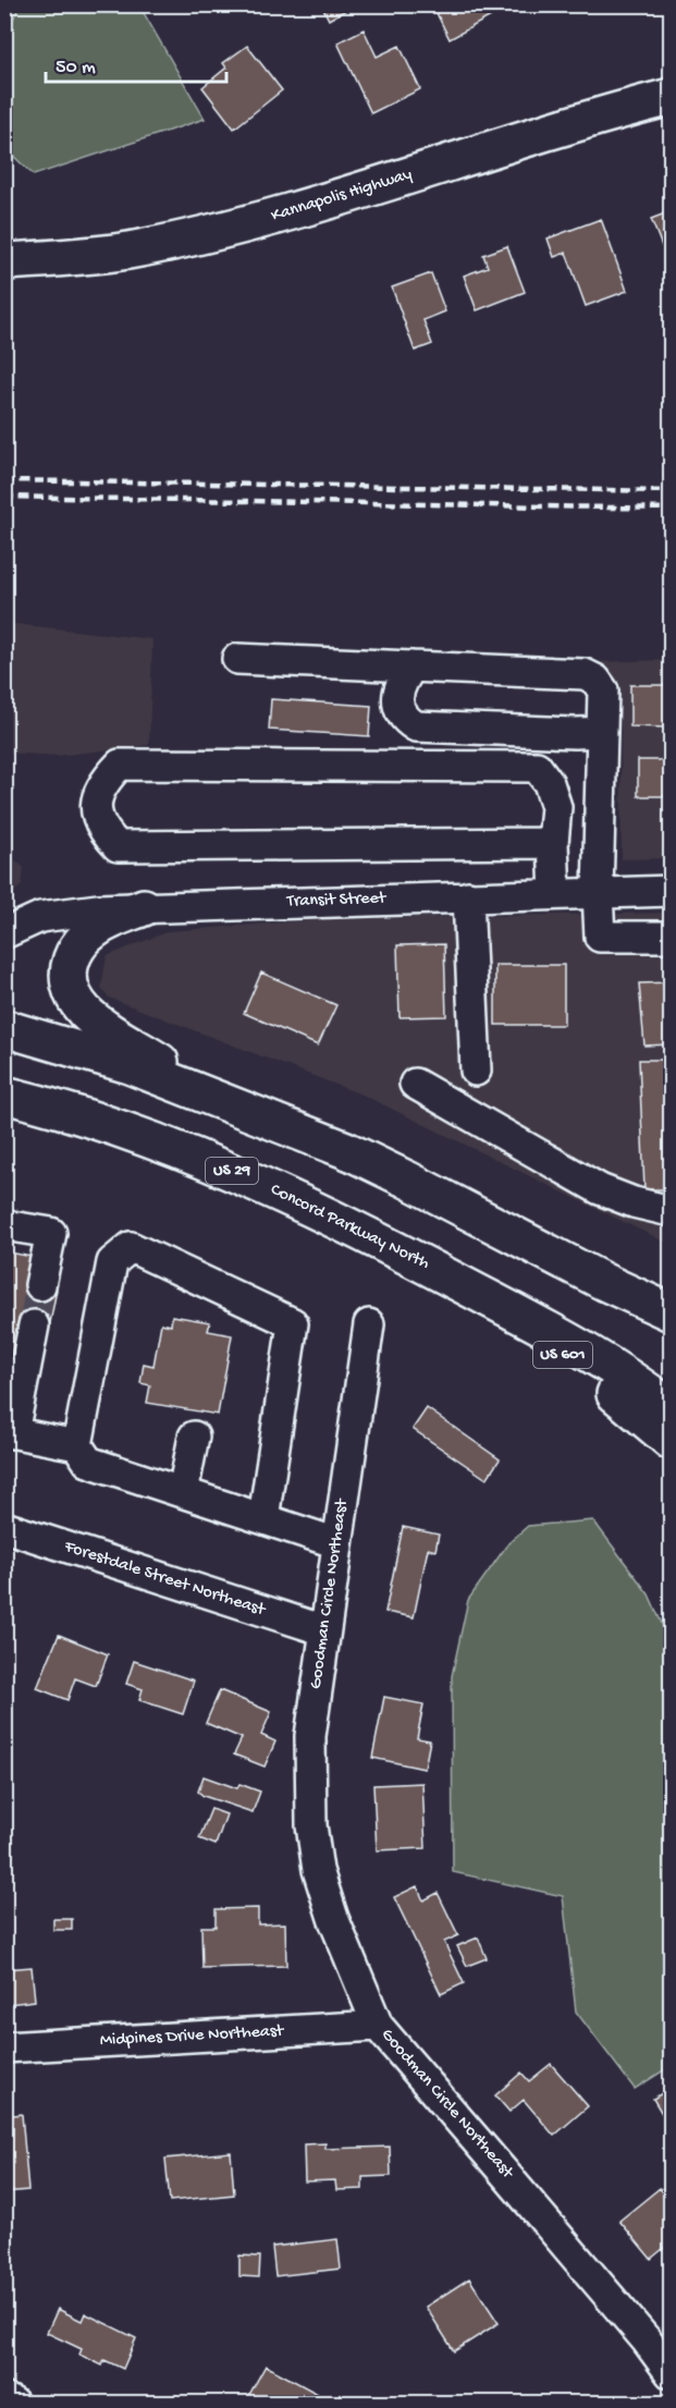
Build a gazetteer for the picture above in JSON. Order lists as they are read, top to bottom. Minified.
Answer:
{"streets":{"main road":["Kannapolis Highway","US 29","Concord Parkway North","US 601"],"street":["Transit Street","Forestdale Street Northeast","Goodman Circle Northeast","Midpines Drive Northeast"]},"crossings":[["Concord Parkway North","US 601"],["Forestdale Street Northeast","Goodman Circle Northeast"],["Goodman Circle Northeast","Midpines Drive Northeast"]],"scale_bar":"50 m"}
